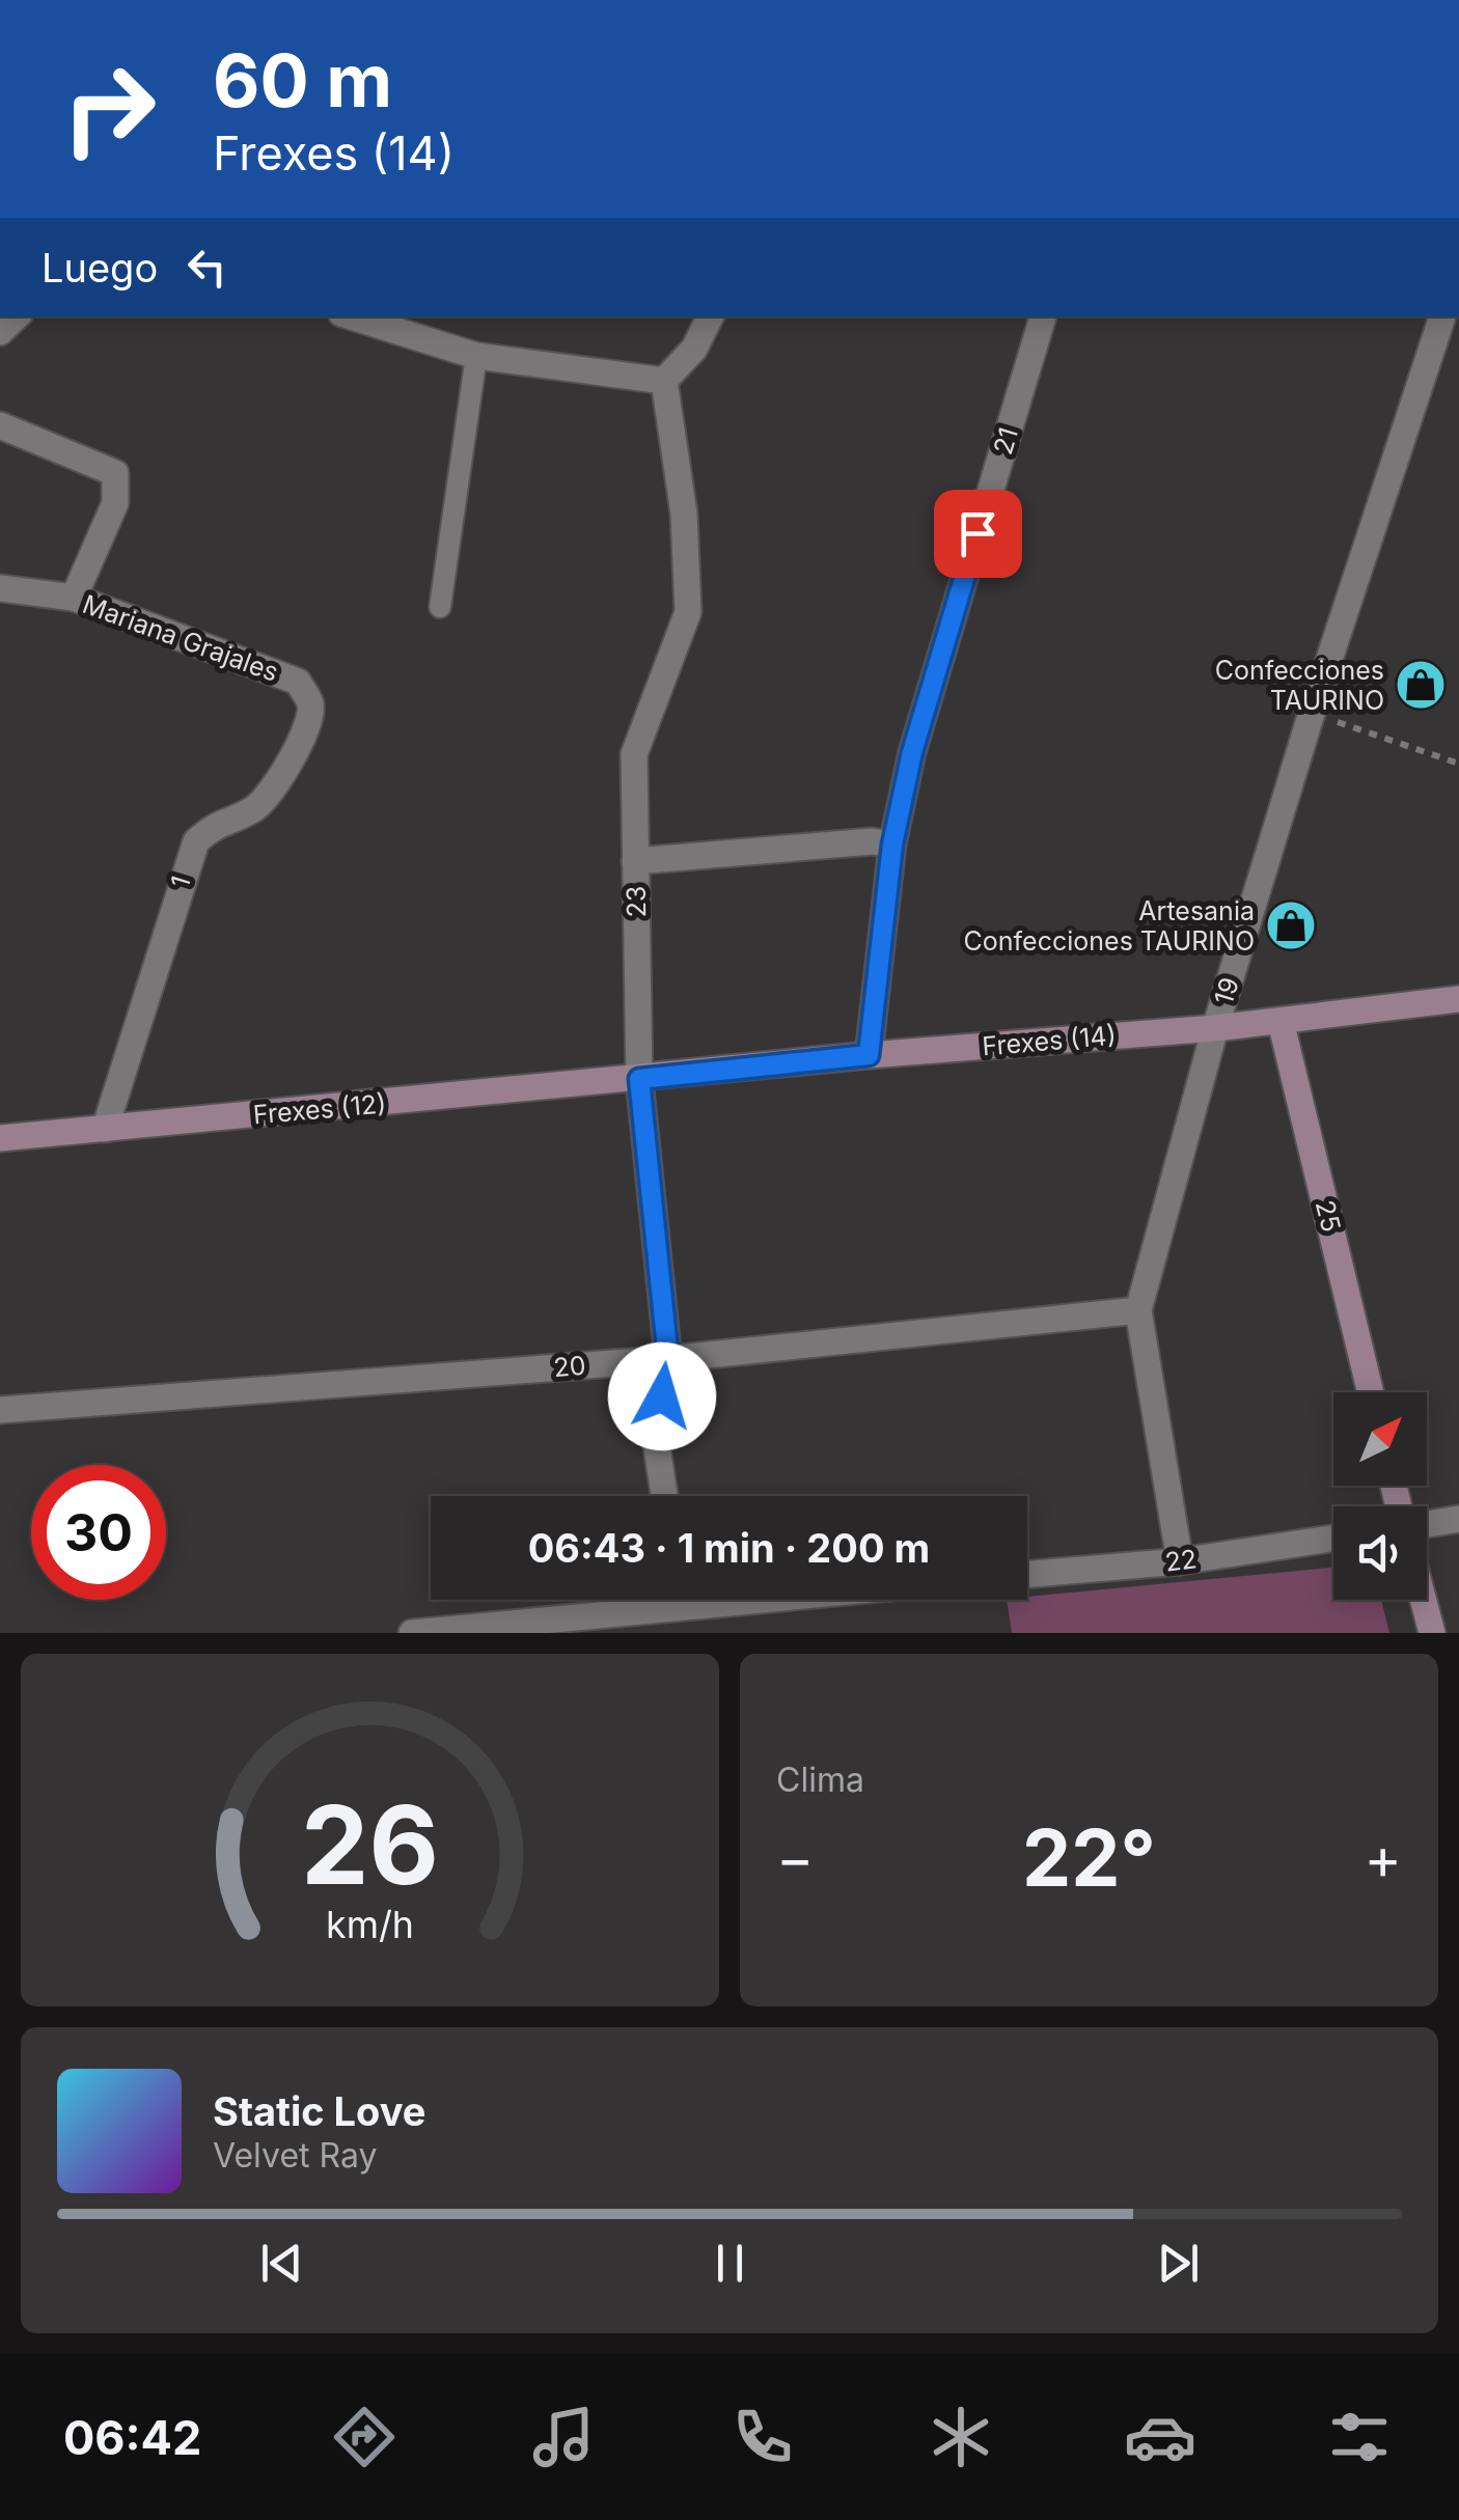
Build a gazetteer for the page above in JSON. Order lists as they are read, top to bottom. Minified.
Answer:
{"streets":{"main road":["Frexes (14)","Frexes (12)","25"],"street":["21","Mariana Grajales","1","23","19","20","22"]},"crossings":[["21","Frexes (14)"],["Mariana Grajales","1"],["1","Frexes (12)"],["23","Frexes (14)"],["23","Frexes (12)"],["23","20"],["19","Frexes (14)"],["19","20"],["19","22"],["Frexes (14)","Frexes (12)"],["Frexes (14)","25"]],"places":{"shop":["Confecciones TAURINO","Artesania Confecciones TAURINO"]},"north":"top right","page":{"turn":["60 m","Frexes (14)"],"then":"Luego","limit":"30","trip":"06:43 · 1 min · 200 m","tile":"Clima","heat":["−","22°","+"],"song":["Static Love","Velvet Ray"],"tabs":"06:42","gauge":["26","km/h"]}}
